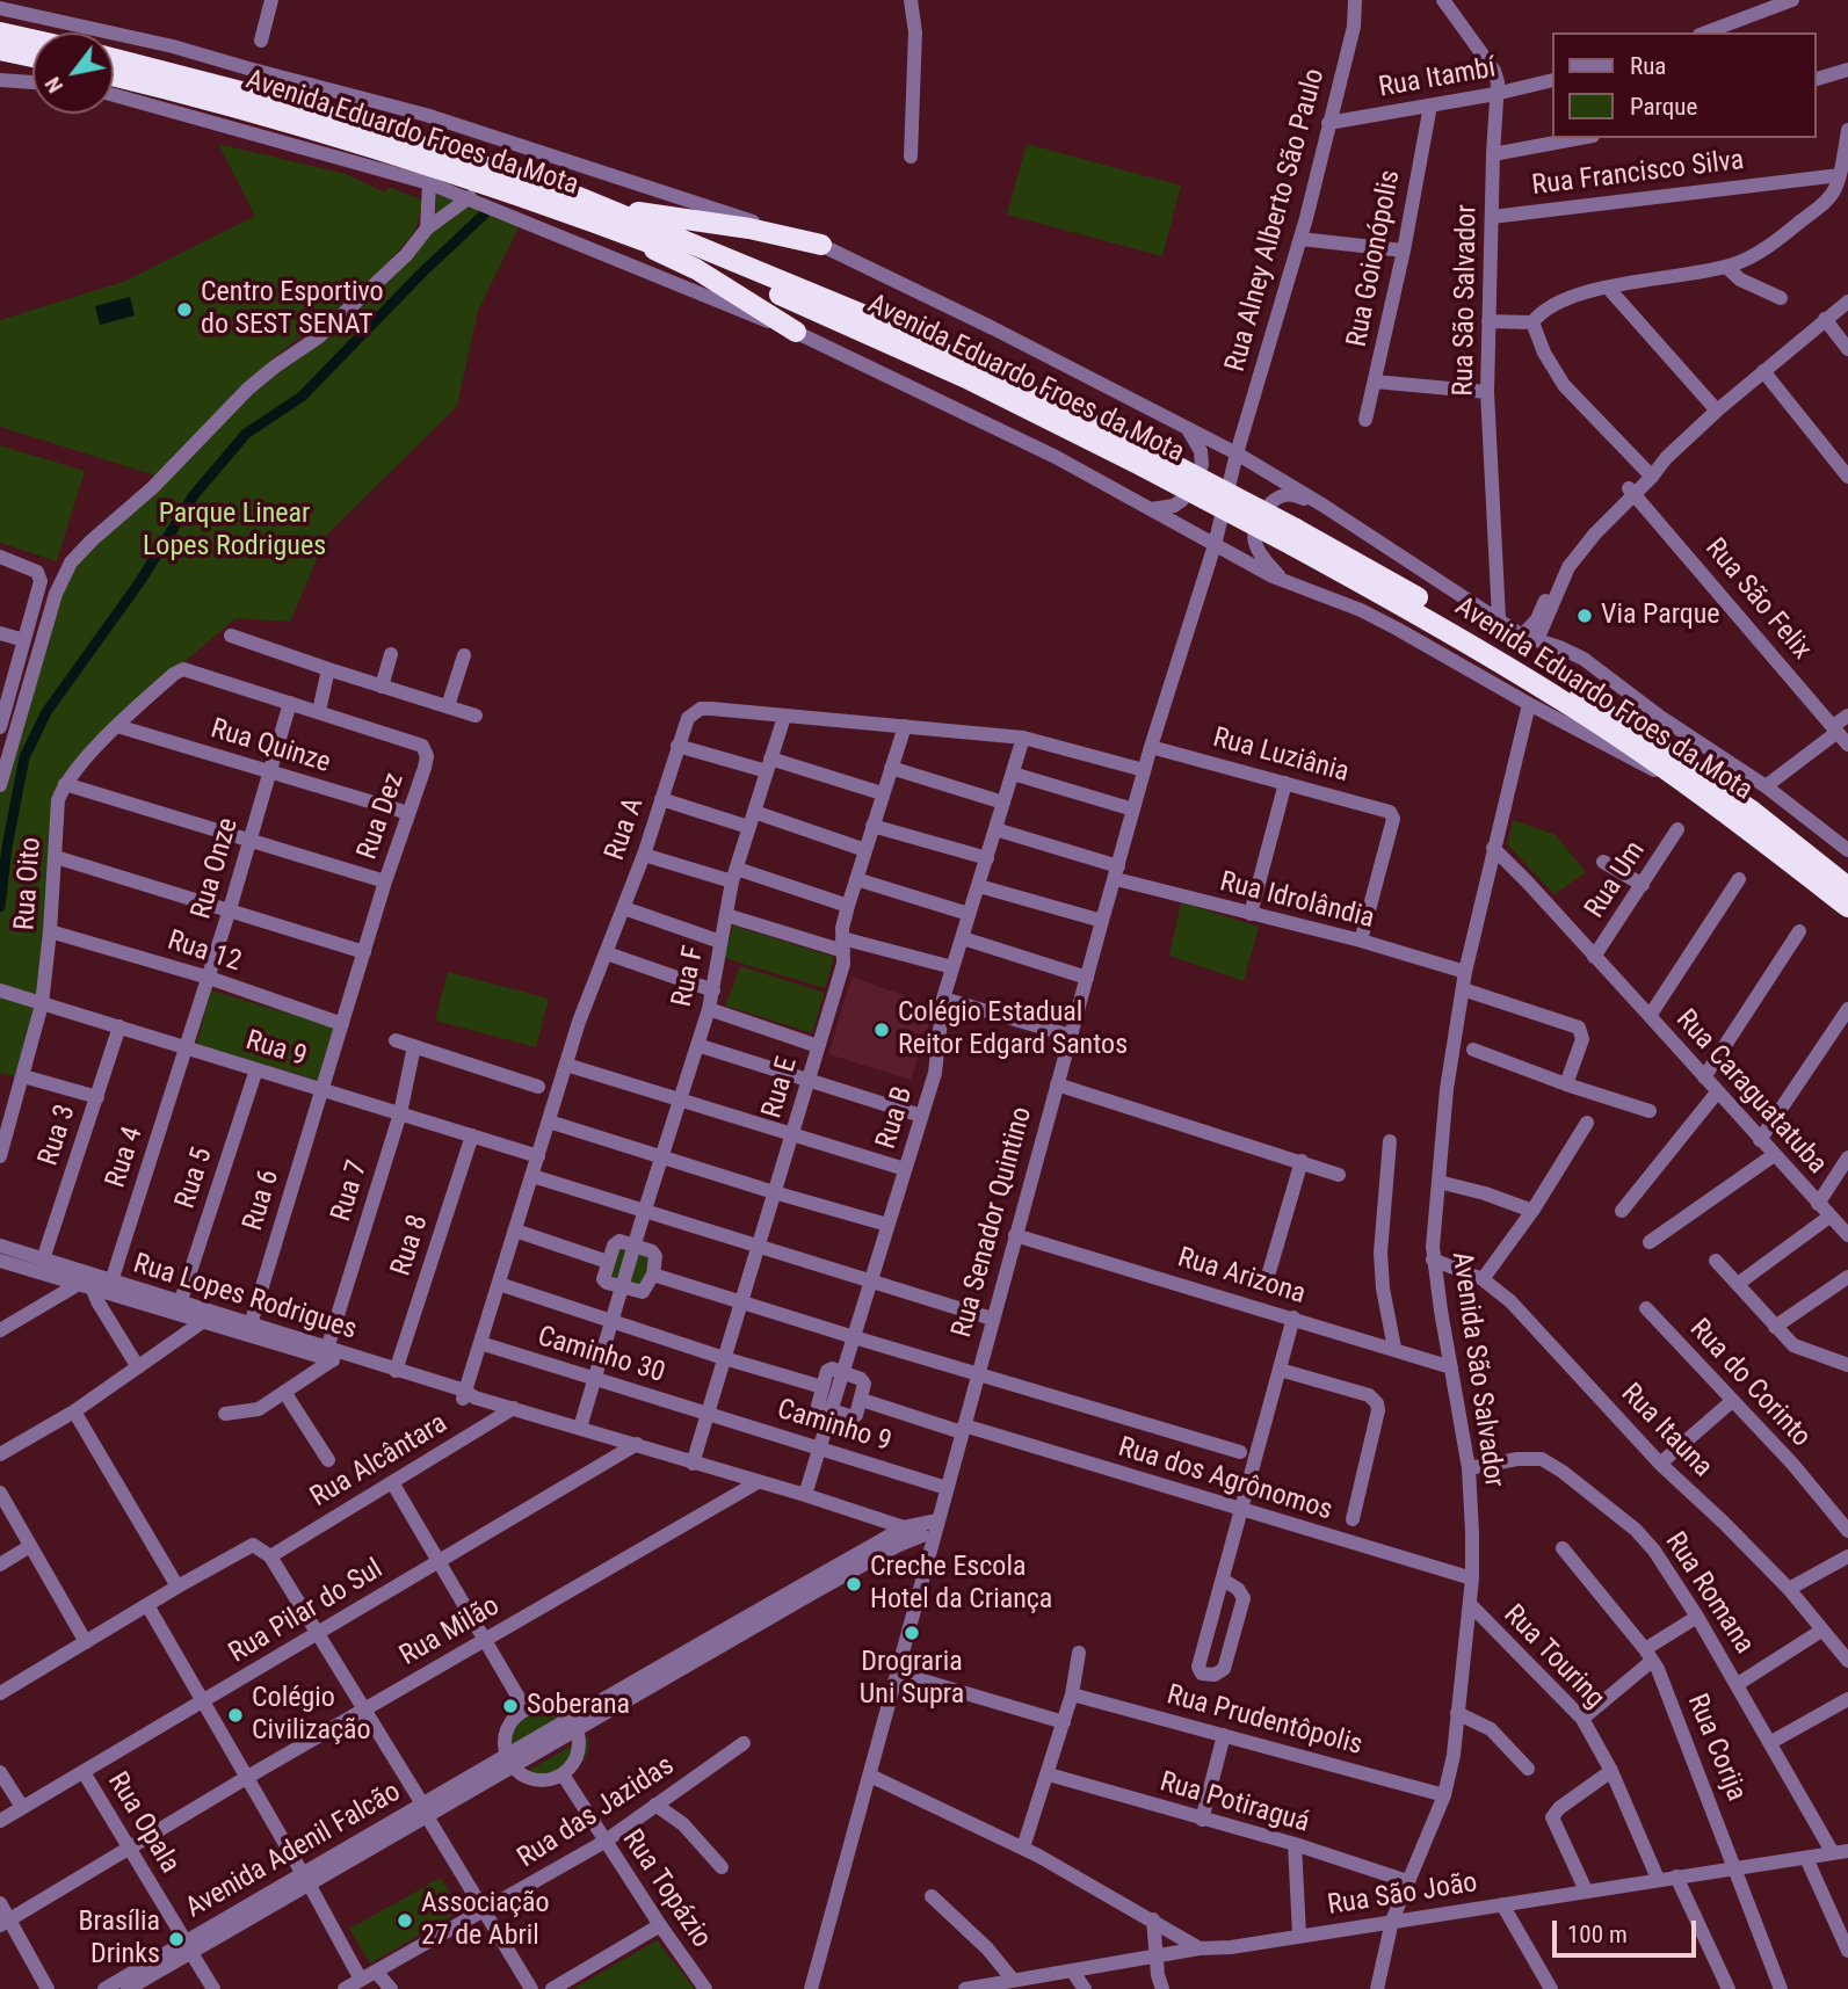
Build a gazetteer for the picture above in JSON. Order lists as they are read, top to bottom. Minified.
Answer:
{"streets":{"highway":["Avenida Eduardo Froes da Mota"],"street":["Rua Itambí","Rua Francisco Silva","Rua Alney Alberto São Paulo","Rua Goionópolis","Rua São Salvador","Rua São Felix","Rua Quinze","Rua Luziânia","Rua Dez","Rua A","Rua Onze","Rua Um","Rua Oito","Rua Idrolândia","Rua 12","Rua F","Rua 9","Rua E","Rua Caraguatatuba","Rua B","Rua 3","Rua 4","Rua 5","Rua 7","Rua 6","Rua Senador Quintino","Rua 8","Rua Arizona","Rua Lopes Rodrigues","Caminho 30","Avenida São Salvador","Rua do Corinto","Caminho 9","Rua Itauna","Rua Alcântara","Rua dos Agrônomos","Rua Romana","Rua Pilar do Sul","Rua Milão","Rua Touring","Rua Prudentôpolis","Rua Corija","Rua Potiraguá","Rua das Jazidas","Rua Opala","Avenida Adenil Falcão","Rua Topázio","Rua São João"]},"crossings":[["Rua Itambí","Rua Alney Alberto São Paulo"],["Rua Itambí","Rua Goionópolis"],["Rua Itambí","Rua São Salvador"],["Rua Francisco Silva","Rua São Salvador"],["Rua Alney Alberto São Paulo","Rua Senador Quintino"],["Rua Quinze","Rua Dez"],["Rua Quinze","Rua Onze"],["Rua Luziânia","Rua Idrolândia"],["Rua Luziânia","Rua Senador Quintino"],["Rua Dez","Rua Onze"],["Rua Dez","Rua 12"],["Rua Dez","Rua 9"],["Rua Dez","Rua 6"],["Rua A","Rua F"],["Rua A","Rua 9"],["Rua A","Rua E"],["Rua A","Rua B"],["Rua A","Rua Senador Quintino"],["Rua A","Rua Lopes Rodrigues"],["Rua A","Caminho 30"],["Rua Onze","Rua 12"],["Rua Onze","Rua 9"],["Rua Onze","Rua 4"],["Rua Um","Rua Caraguatatuba"],["Rua Oito","Rua 12"],["Rua Oito","Rua 9"],["Rua Idrolândia","Rua B"],["Rua Idrolândia","Rua Senador Quintino"],["Rua Idrolândia","Avenida São Salvador"],["Rua 9","Rua 3"],["Rua 9","Rua 4"],["Rua 9","Rua 5"],["Rua 9","Rua 7"],["Rua 9","Rua 6"],["Rua 9","Rua 8"],["Rua E","Rua Lopes Rodrigues"],["Rua E","Caminho 30"],["Rua E","Caminho 9"],["Rua Caraguatatuba","Avenida São Salvador"],["Rua 3","Rua Lopes Rodrigues"],["Rua 4","Rua Lopes Rodrigues"],["Rua 5","Rua Lopes Rodrigues"],["Rua 7","Rua Lopes Rodrigues"],["Rua 6","Rua Lopes Rodrigues"],["Rua Senador Quintino","Rua Arizona"],["Rua Senador Quintino","Caminho 9"],["Rua Senador Quintino","Rua dos Agrônomos"],["Rua Senador Quintino","Avenida Adenil Falcão"],["Rua 8","Rua Lopes Rodrigues"],["Rua Arizona","Avenida São Salvador"],["Rua Lopes Rodrigues","Rua Alcântara"],["Rua Lopes Rodrigues","Rua Pilar do Sul"],["Rua Lopes Rodrigues","Rua Milão"],["Rua Lopes Rodrigues","Avenida Adenil Falcão"],["Caminho 30","Caminho 9"],["Avenida São Salvador","Rua Itauna"],["Avenida São Salvador","Rua dos Agrônomos"],["Avenida São Salvador","Rua Romana"],["Avenida São Salvador","Rua Touring"],["Avenida São Salvador","Rua Prudentôpolis"],["Avenida São Salvador","Rua Potiraguá"],["Avenida São Salvador","Rua São João"],["Rua Romana","Rua São João"],["Rua Pilar do Sul","Rua Opala"],["Rua Milão","Rua Opala"],["Rua Touring","Rua São João"],["Rua Corija","Rua São João"],["Rua das Jazidas","Rua Topázio"],["Rua Opala","Avenida Adenil Falcão"]],"parks":["Parque Linear Lopes Rodrigues"],"places":["Centro Esportivo do SEST SENAT","Via Parque","Colégio Estadual Reitor Edgard Santos","Creche Escola Hotel da Criança","Drograria Uni Supra","Soberana","Colégio Civilização","Associação 27 de Abril","Brasília Drinks"],"legend":["Rua","Parque"],"scale_bar":"100 m","north":"bottom left"}
